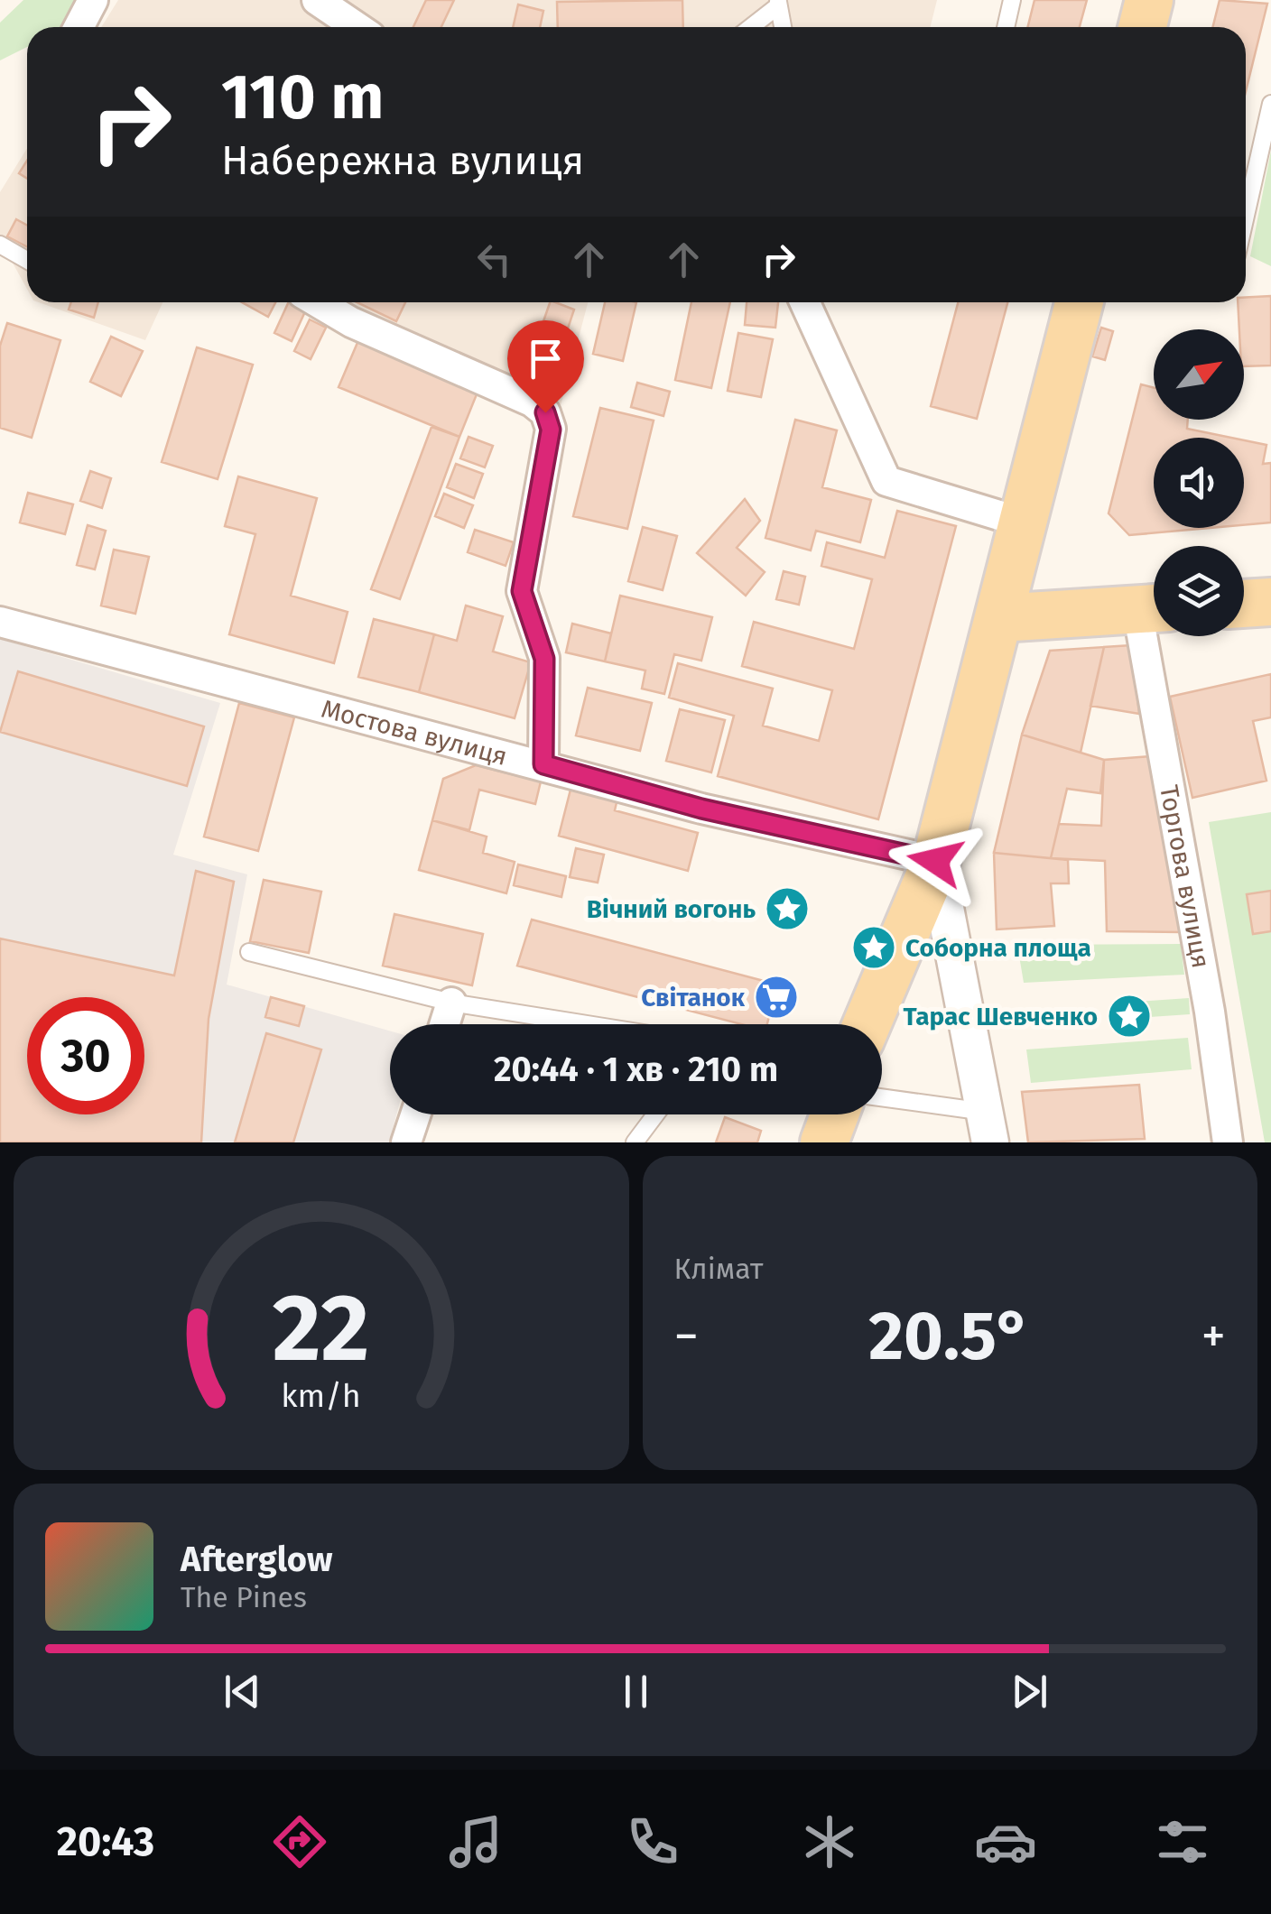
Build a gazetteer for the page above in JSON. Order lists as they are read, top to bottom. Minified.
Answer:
{"streets":{"street":["Мостова вулиця","Торгова вулиця"]},"places":{"place":["Вічний вогонь","Соборна площа","Тарас Шевченко"],"supermarket":["Світанок"]},"north":"top right","page":{"turn":["110 m","Набережна вулиця"],"limit":"30","trip":"20:44 · 1 хв · 210 m","tile":"Клімат","heat":["−","20.5°","+"],"song":["Afterglow","The Pines"],"tabs":"20:43","gauge":["22","km/h"]}}
